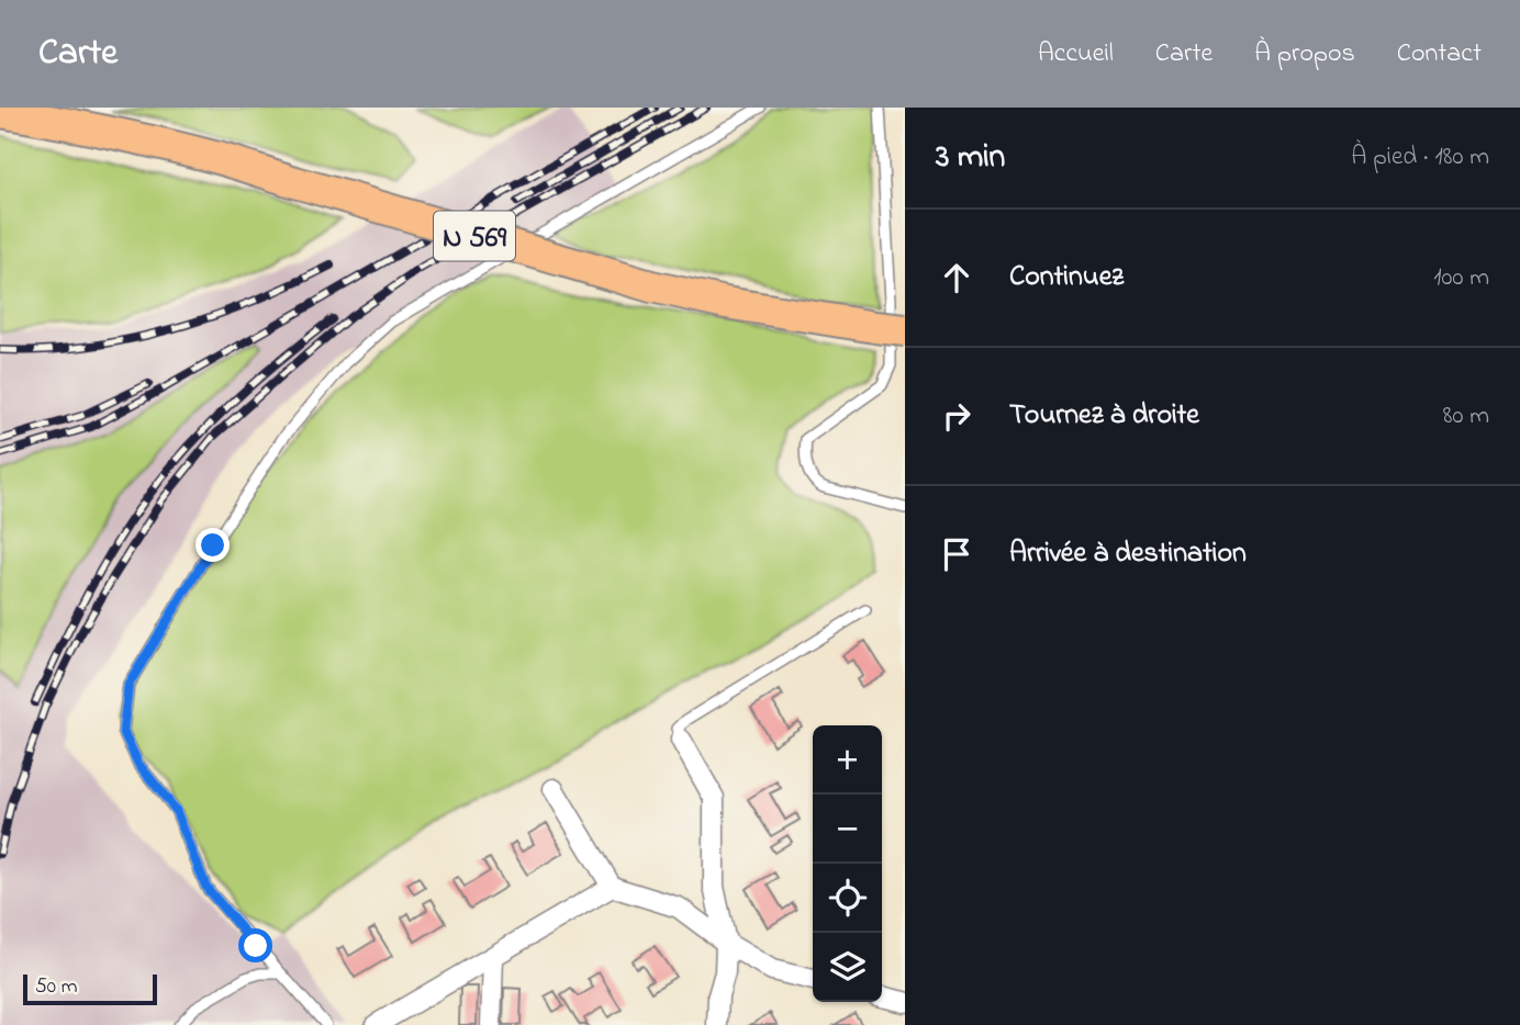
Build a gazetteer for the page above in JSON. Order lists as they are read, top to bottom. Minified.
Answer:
{"streets":{"main road":["N 569"]},"scale_bar":"50 m","page":{"header":"Carte","nav":["Accueil","Carte","À propos","Contact"],"heading":["3 min","À pied · 180 m"],"list":[["Continuez","100 m"],["Tournez à droite","80 m"],"Arrivée à destination"],"map_buttons":["+","−"],"scale":"50 m"}}
